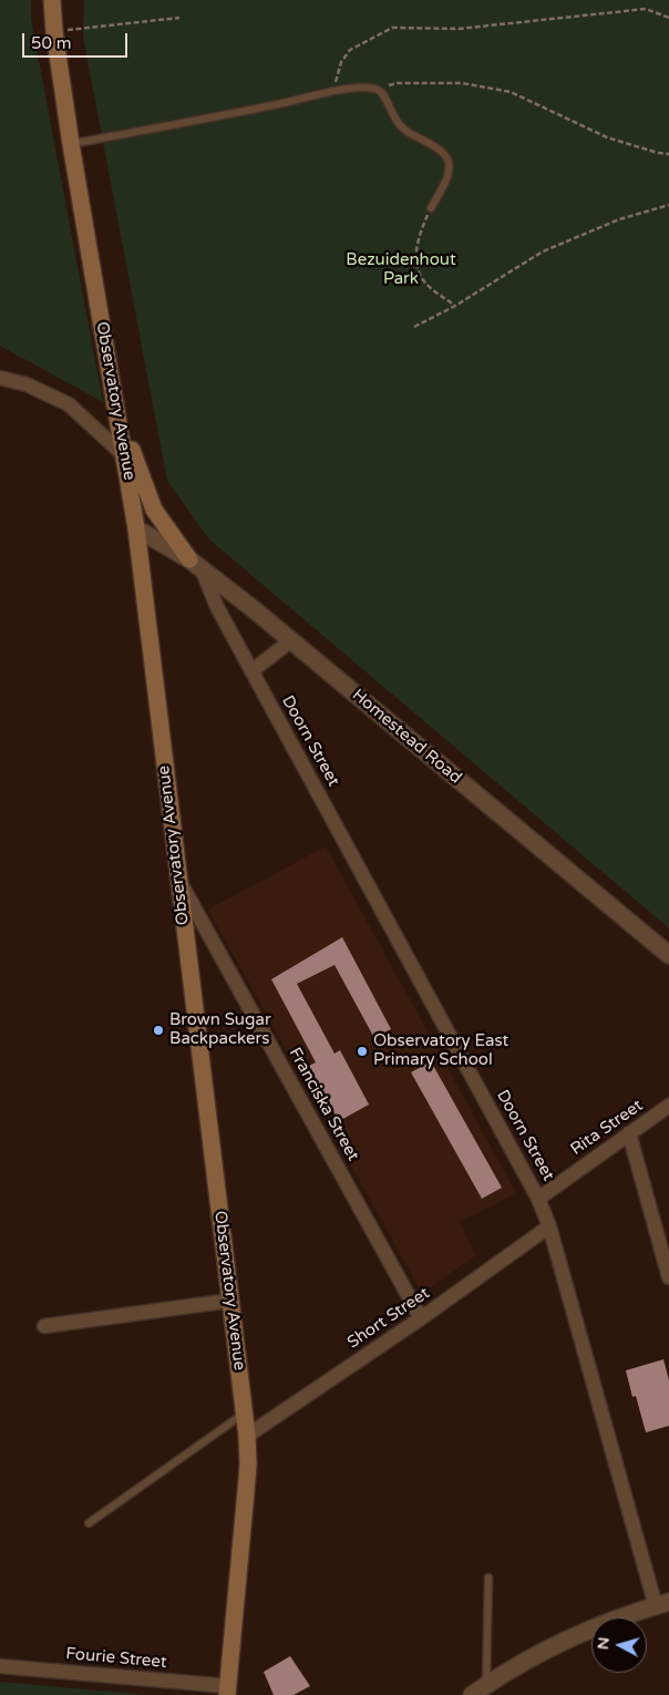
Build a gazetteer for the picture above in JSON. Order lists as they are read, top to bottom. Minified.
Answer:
{"streets":{"main road":["Observatory Avenue"],"street":["Homestead Road","Doorn Street","Franciska Street","Rita Street","Short Street","Fourie Street"]},"crossings":[["Observatory Avenue","Homestead Road"],["Observatory Avenue","Franciska Street"],["Observatory Avenue","Short Street"],["Observatory Avenue","Fourie Street"],["Homestead Road","Doorn Street"],["Doorn Street","Rita Street"],["Doorn Street","Short Street"],["Franciska Street","Short Street"]],"parks":["Bezuidenhout Park"],"places":["Brown Sugar Backpackers","Observatory East Primary School"],"scale_bar":"50 m","north":"left"}
